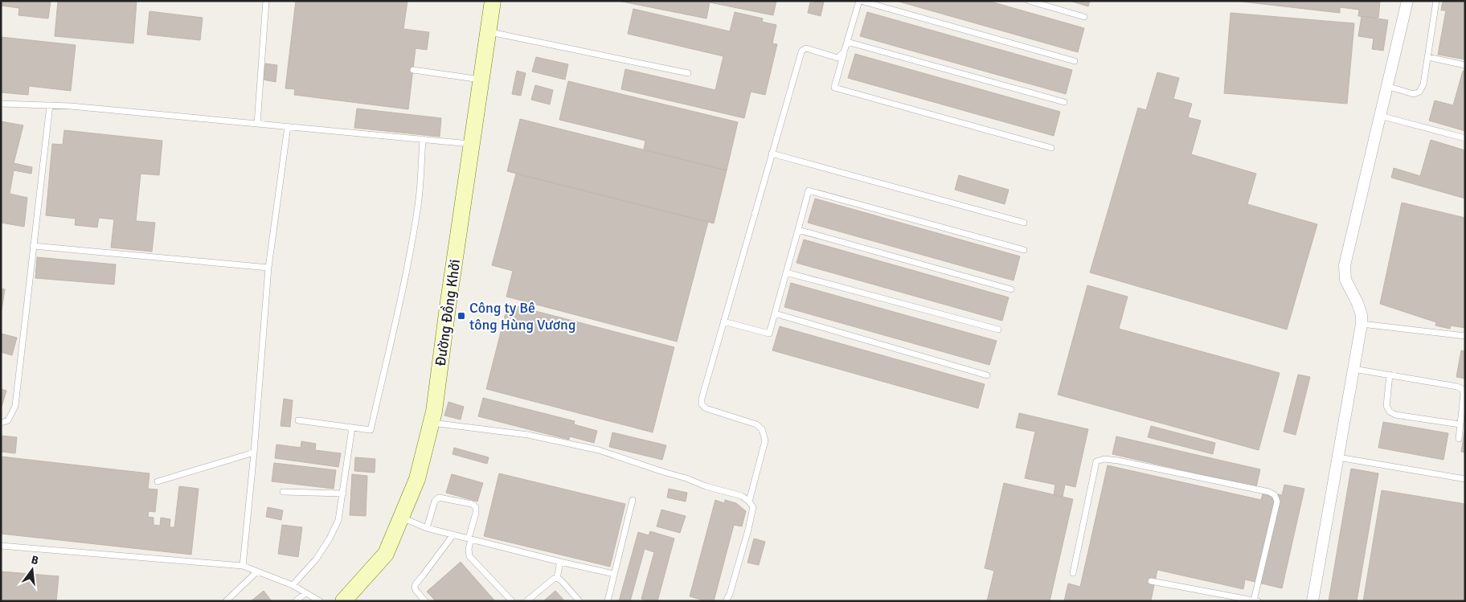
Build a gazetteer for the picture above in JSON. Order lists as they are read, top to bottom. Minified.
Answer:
{"streets":{"main road":["Đường Đồng Khởi"]},"places":{"transit":["Công ty Bê tông Hùng Vương"]},"north":"top"}
